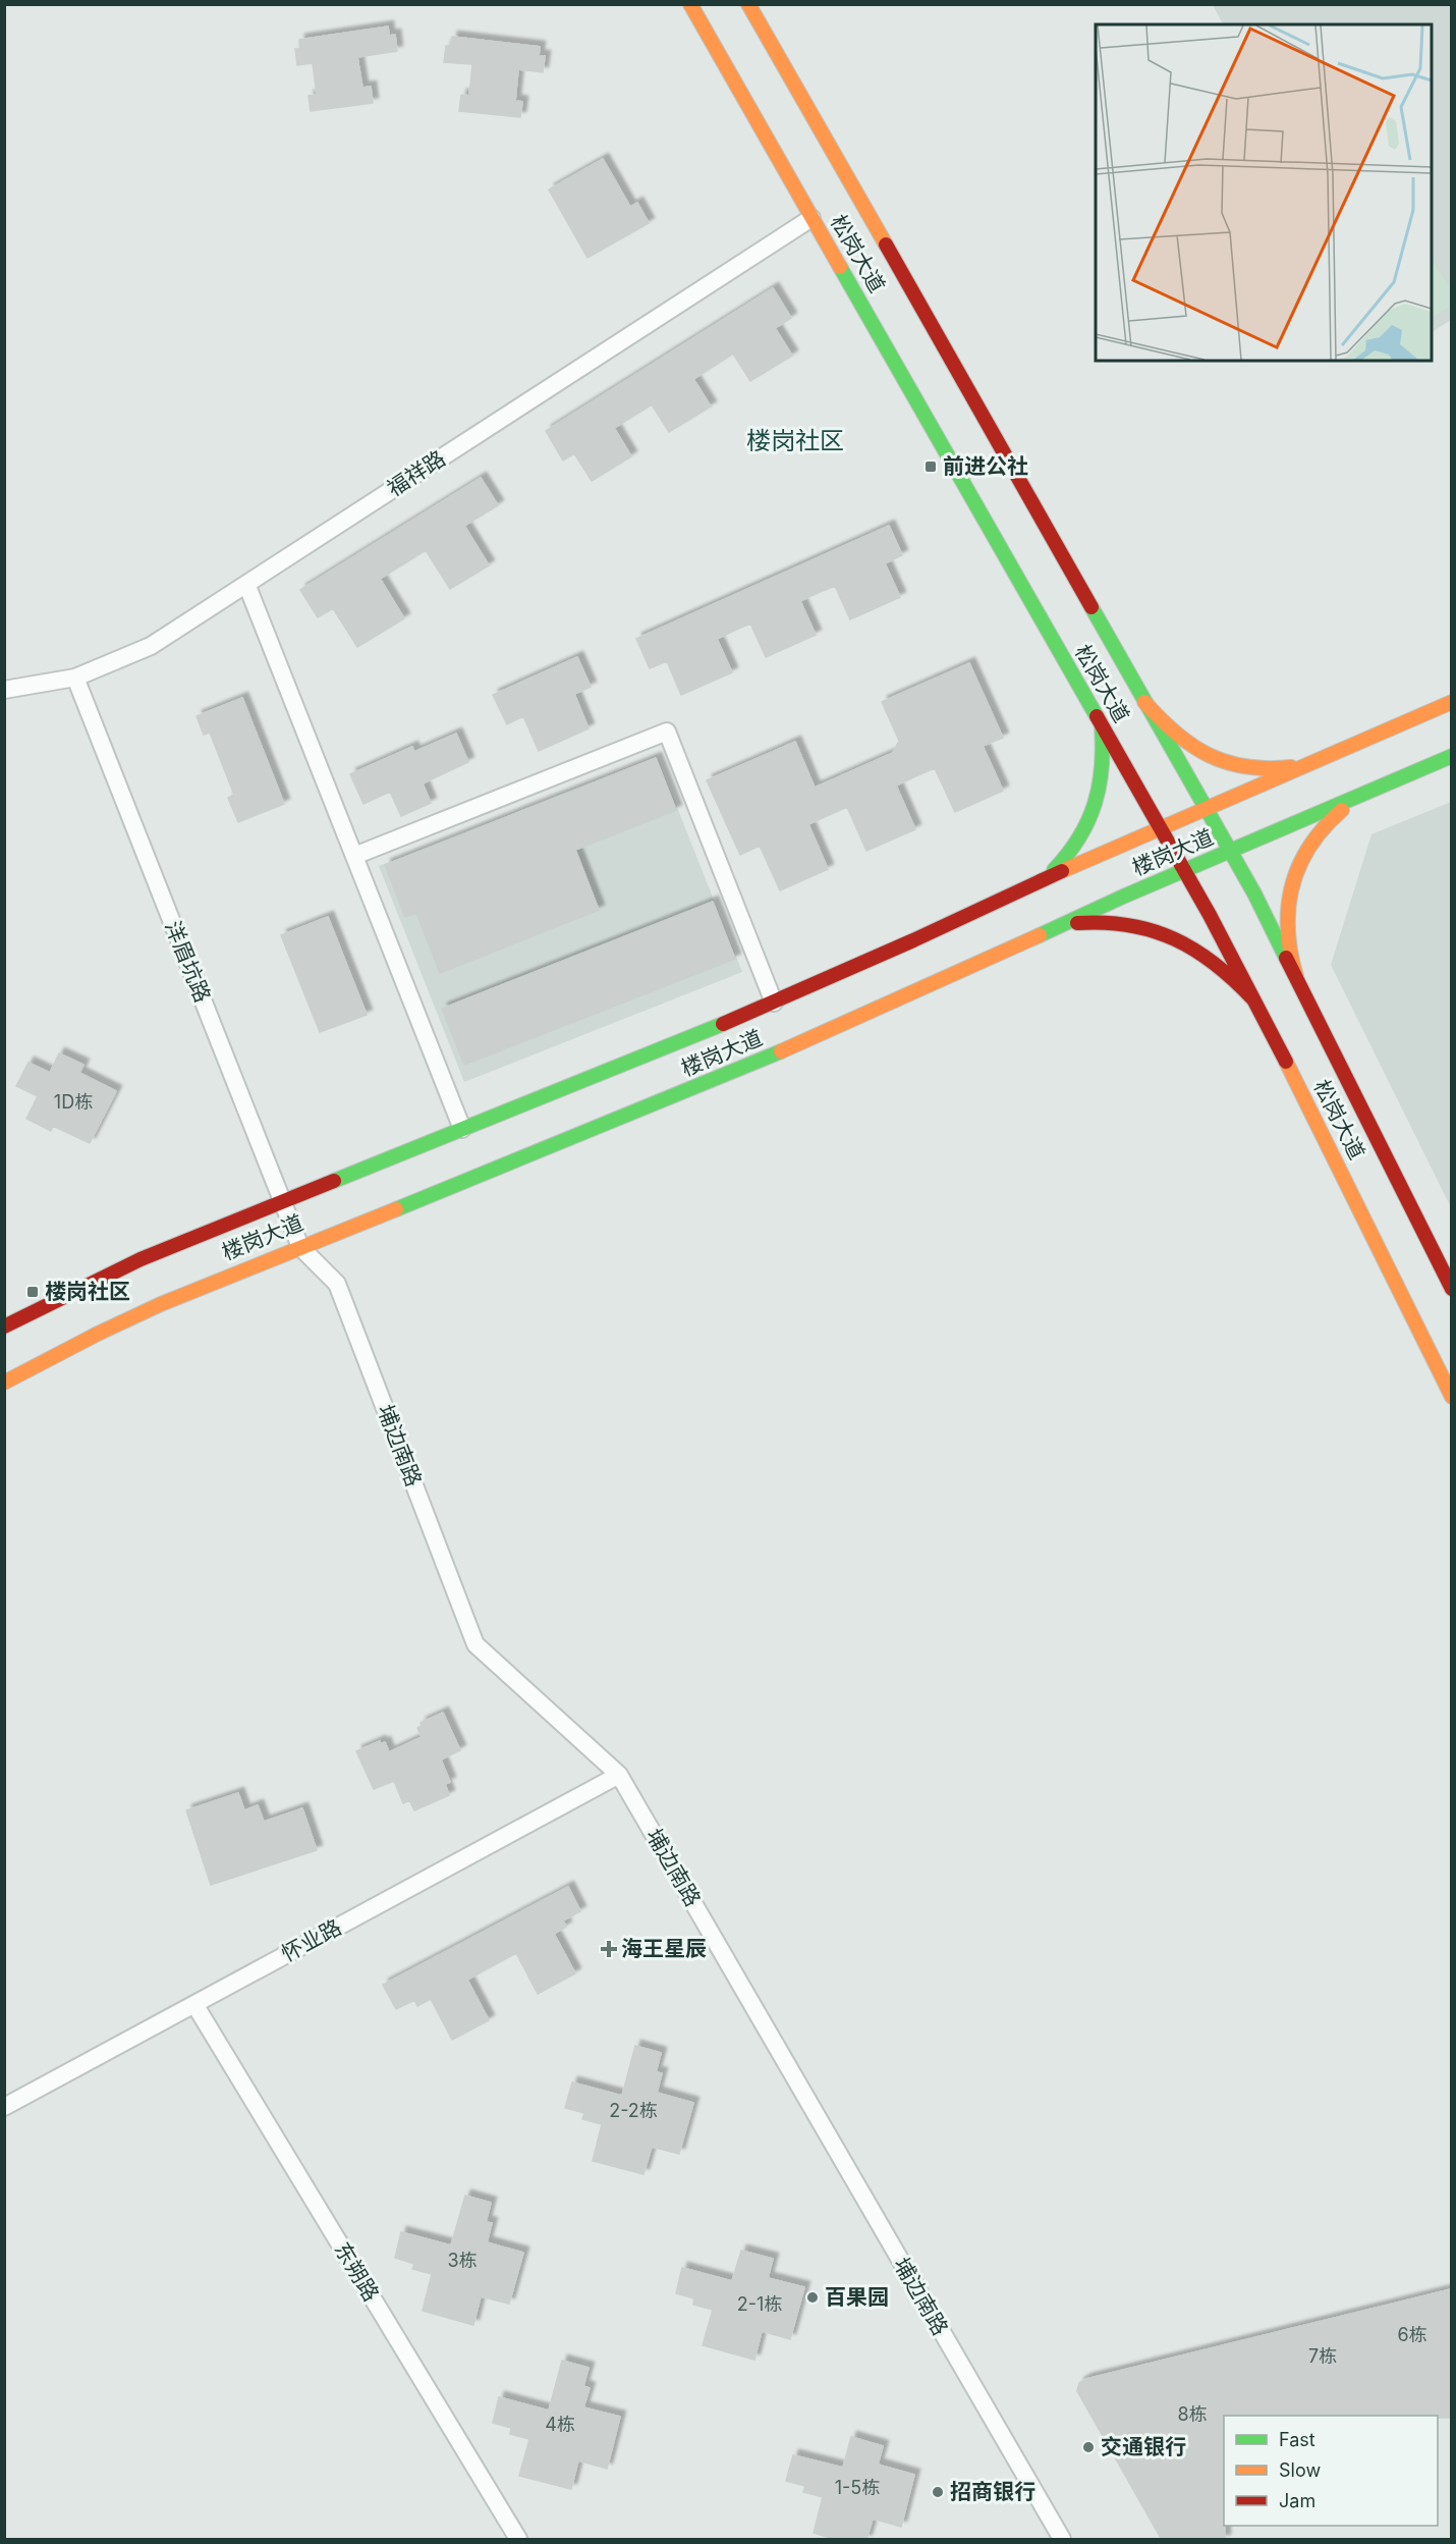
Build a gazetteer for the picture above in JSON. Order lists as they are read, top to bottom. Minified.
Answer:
{"streets":{"main road":["松岗大道","楼岗大道"],"street":["福祥路","洋眉坑路","埔边南路","怀业路","东朔路"]},"crossings":[["松岗大道","福祥路"],["松岗大道","楼岗大道"],["福祥路","洋眉坑路"],["楼岗大道","洋眉坑路"],["楼岗大道","埔边南路"],["洋眉坑路","埔边南路"],["埔边南路","怀业路"],["怀业路","东朔路"]],"districts":["楼岗社区"],"places":{"transit":["前进公社","楼岗社区"],"health":["海王星辰"],"other":["百果园","交通银行","招商银行"]},"house_numbers":["1D栋","2-2栋","3栋","2-1栋","6栋","7栋","8栋","4栋","1-5栋"],"legend":["Fast","Slow","Jam"]}
